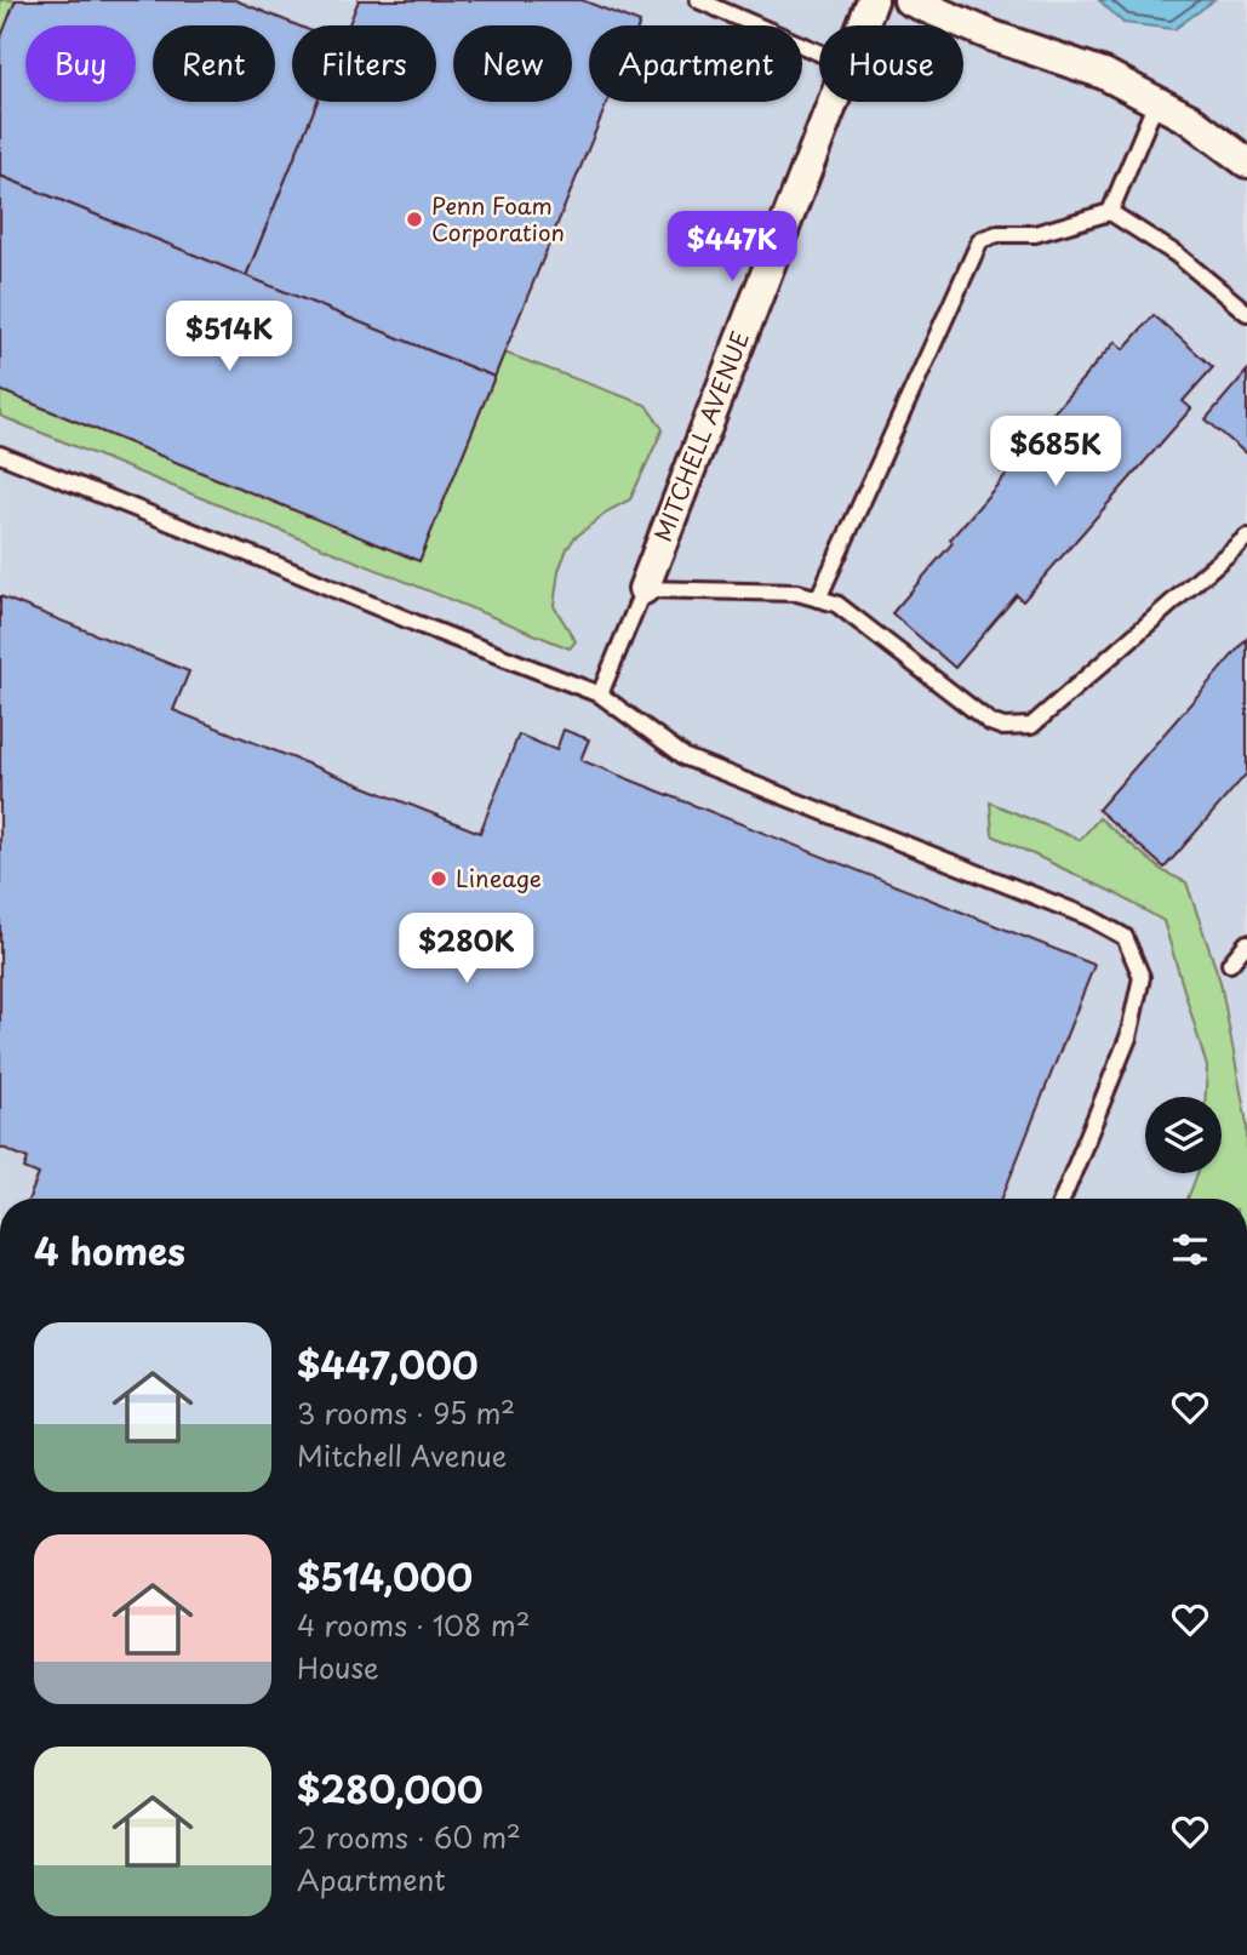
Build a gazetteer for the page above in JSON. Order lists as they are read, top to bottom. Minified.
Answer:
{"streets":{"street":["MITCHELL AVENUE"]},"places":["Penn Foam Corporation","Lineage"],"page":{"chip":["Buy","Rent","Filters","New","Apartment","House"],"price":["$447K","$514K","$685K","$280K"],"heading":"4 homes","list":[{"name":"$447,000","note":"3 rooms · 95 m² · Mitchell Avenue"},{"name":"$514,000","note":"4 rooms · 108 m² · House"},{"name":"$280,000","note":"2 rooms · 60 m² · Apartment"}]}}
